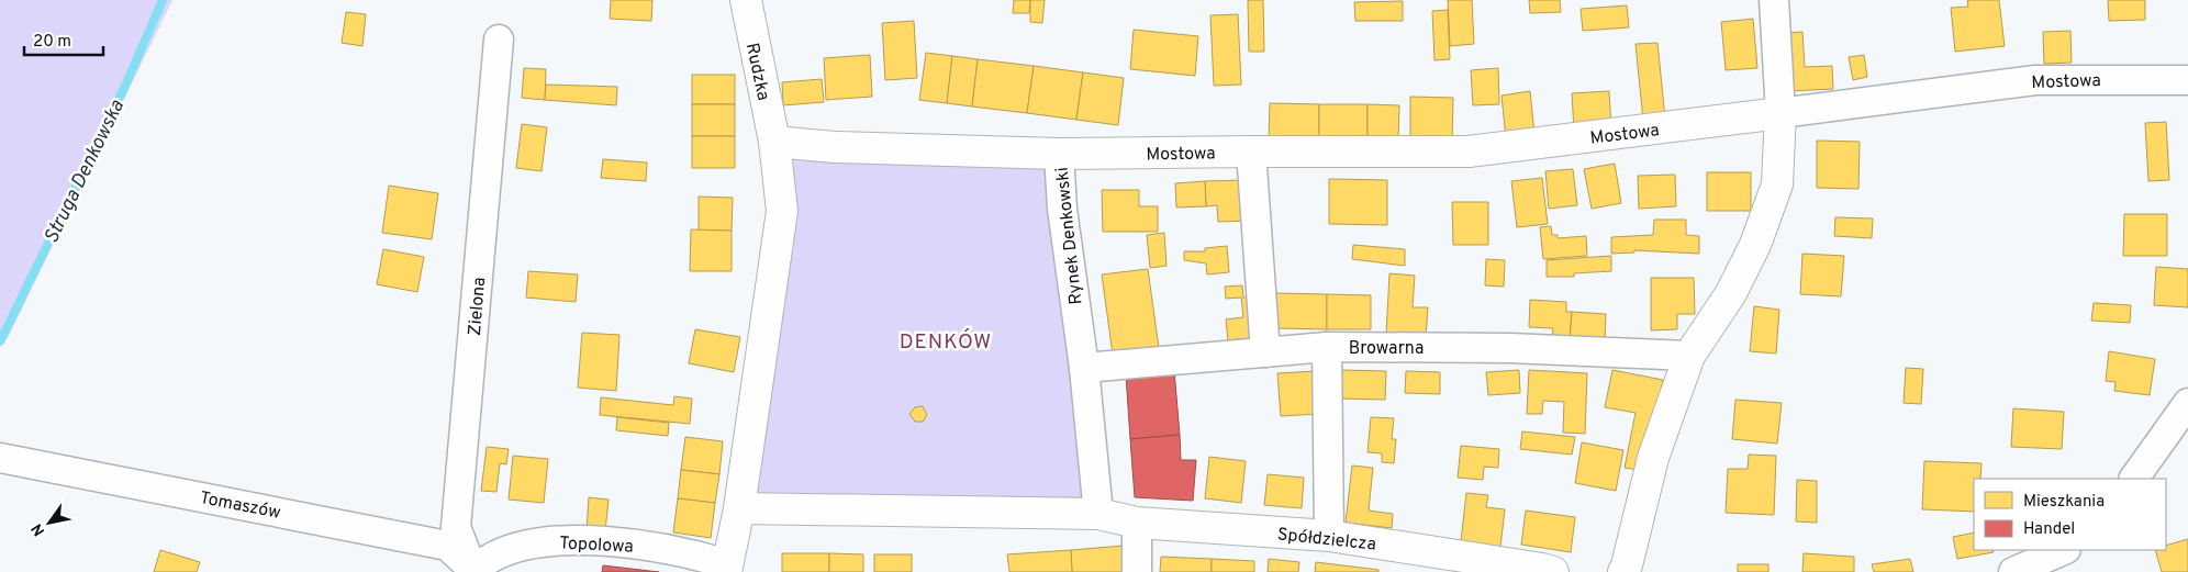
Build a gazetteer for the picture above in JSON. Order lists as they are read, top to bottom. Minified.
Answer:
{"streets":{"street":["Rudzka","Mostowa","Rynek Denkowski","Zielona","Browarna","Tomaszów","Spółdzielcza","Topolowa"]},"crossings":[["Rudzka","Rynek Denkowski"],["Mostowa","Rynek Denkowski"],["Rynek Denkowski","Browarna"],["Rynek Denkowski","Spółdzielcza"],["Zielona","Tomaszów"],["Zielona","Topolowa"],["Tomaszów","Topolowa"]],"districts":["DENKÓW"],"water":["Struga Denkowska"],"legend":["Mieszkania","Handel"],"scale_bar":"20 m","north":"bottom left"}
